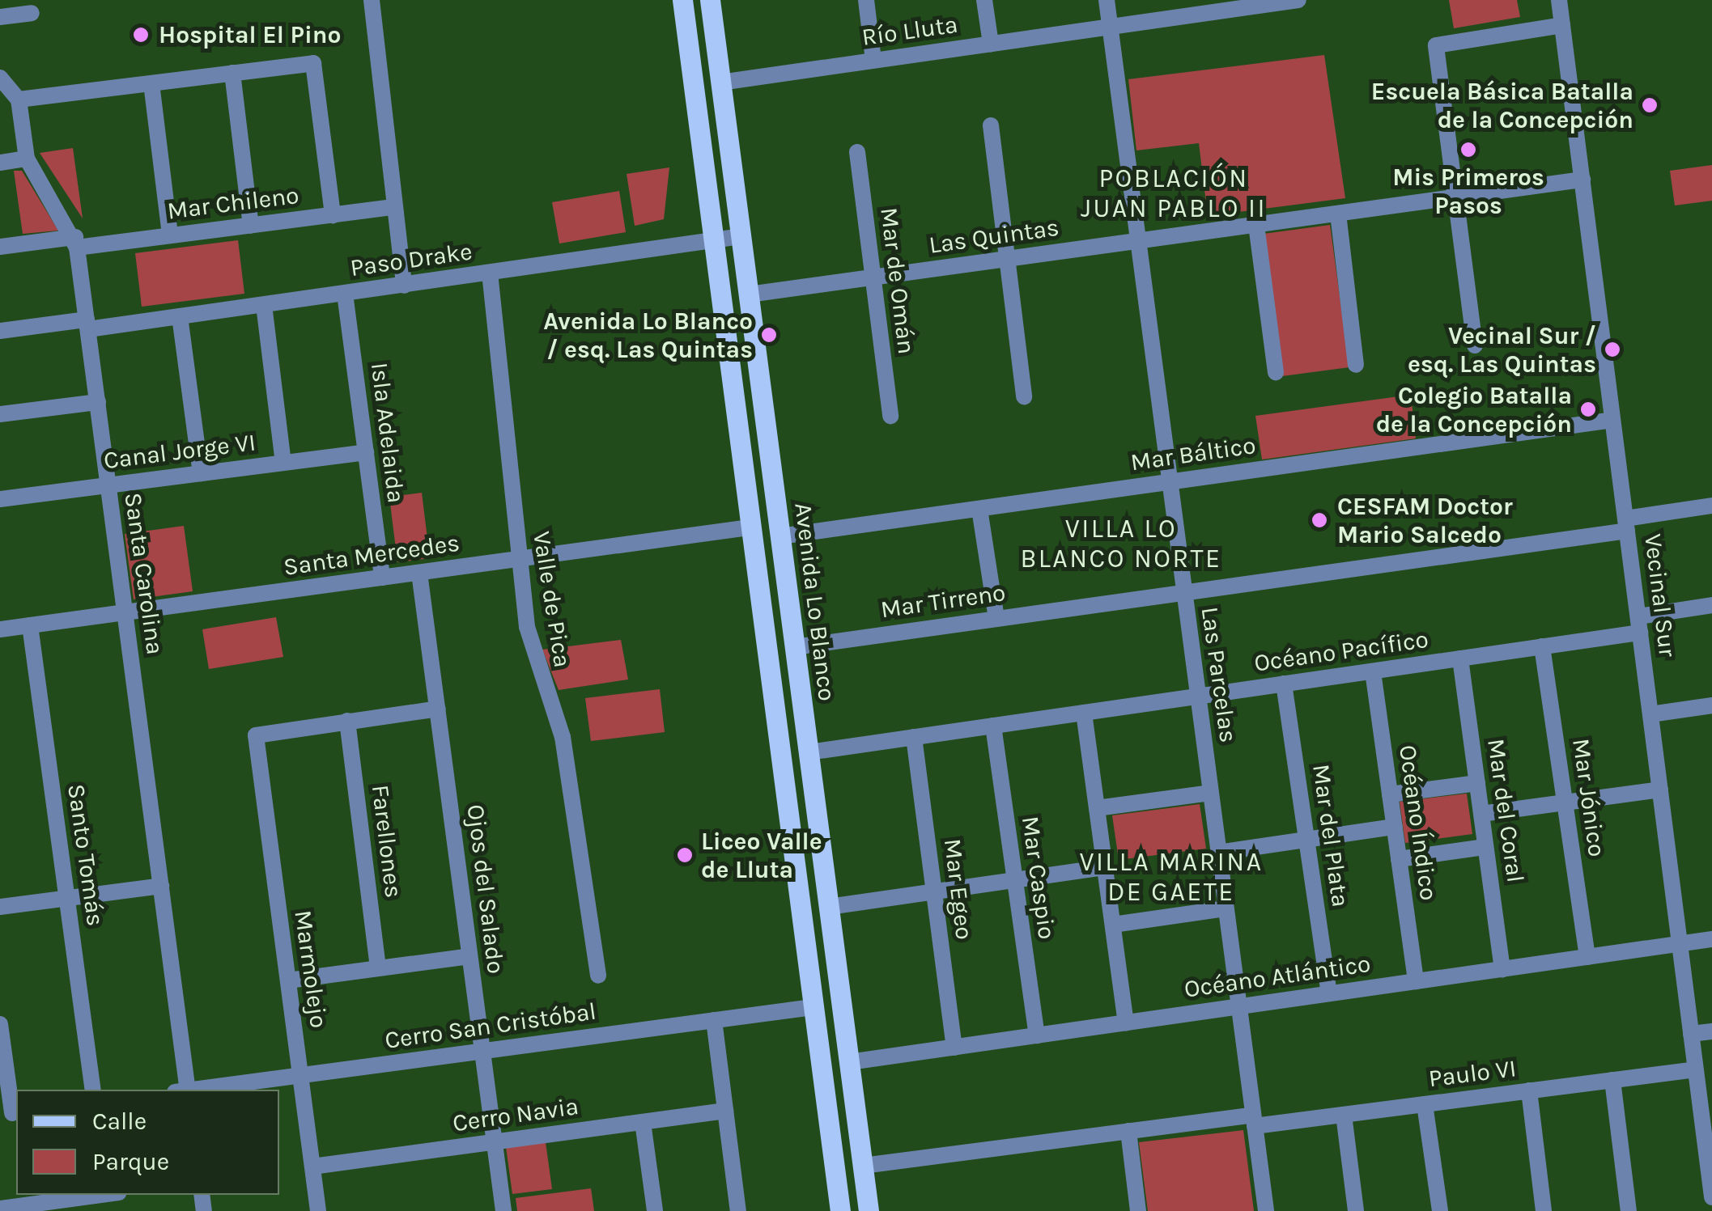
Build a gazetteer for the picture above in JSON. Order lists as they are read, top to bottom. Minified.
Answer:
{"streets":{"main road":["Avenida Lo Blanco"],"street":["Río Lluta","Mar Chileno","Las Quintas","Paso Drake","Mar de Omán","Isla Adelaida","Canal Jorge VI","Mar Báltico","Santa Mercedes","Santa Carolina","Vecinal Sur","Valle de Pica","Mar Tirreno","Océano Pacífico","Las Parcelas","Mar Jónico","Mar del Coral","Océano Índico","Mar del Plata","Farellones","Santo Tomás","Mar Caspio","Ojos del Salado","Mar Egeo","Marmolejo","Océano Atlántico","Cerro San Cristóbal","Paulo VI","Cerro Navia"]},"crossings":[["Río Lluta","Avenida Lo Blanco"],["Río Lluta","Las Parcelas"],["Mar Chileno","Santa Carolina"],["Las Quintas","Mar de Omán"],["Las Quintas","Vecinal Sur"],["Las Quintas","Avenida Lo Blanco"],["Las Quintas","Las Parcelas"],["Paso Drake","Isla Adelaida"],["Paso Drake","Santa Carolina"],["Paso Drake","Valle de Pica"],["Paso Drake","Avenida Lo Blanco"],["Isla Adelaida","Canal Jorge VI"],["Isla Adelaida","Santa Mercedes"],["Canal Jorge VI","Santa Carolina"],["Mar Báltico","Vecinal Sur"],["Mar Báltico","Avenida Lo Blanco"],["Mar Báltico","Las Parcelas"],["Santa Mercedes","Santa Carolina"],["Santa Mercedes","Valle de Pica"],["Santa Mercedes","Santo Tomás"],["Santa Mercedes","Ojos del Salado"],["Vecinal Sur","Mar Tirreno"],["Vecinal Sur","Océano Pacífico"],["Vecinal Sur","Océano Atlántico"],["Vecinal Sur","Paulo VI"],["Mar Tirreno","Avenida Lo Blanco"],["Mar Tirreno","Las Parcelas"],["Avenida Lo Blanco","Océano Pacífico"],["Avenida Lo Blanco","Océano Atlántico"],["Avenida Lo Blanco","Paulo VI"],["Océano Pacífico","Las Parcelas"],["Océano Pacífico","Mar Jónico"],["Océano Pacífico","Mar del Coral"],["Océano Pacífico","Océano Índico"],["Océano Pacífico","Mar del Plata"],["Océano Pacífico","Mar Caspio"],["Océano Pacífico","Mar Egeo"],["Las Parcelas","Océano Atlántico"],["Las Parcelas","Paulo VI"],["Mar Jónico","Océano Atlántico"],["Mar del Coral","Océano Atlántico"],["Océano Índico","Océano Atlántico"],["Mar del Plata","Océano Atlántico"],["Farellones","Marmolejo"],["Mar Caspio","Océano Atlántico"],["Ojos del Salado","Cerro San Cristóbal"],["Ojos del Salado","Cerro Navia"],["Mar Egeo","Océano Atlántico"],["Marmolejo","Cerro San Cristóbal"],["Marmolejo","Cerro Navia"]],"districts":["POBLACIÓN JUAN PABLO II","VILLA LO BLANCO NORTE","VILLA MARINA DE GAETE"],"places":["Hospital El Pino","Escuela Básica Batalla de la Concepción","Mis Primeros Pasos","Avenida Lo Blanco / esq. Las Quintas","Vecinal Sur / esq. Las Quintas","Colegio Batalla de la Concepción","CESFAM Doctor Mario Salcedo","Liceo Valle de Lluta"],"legend":["Calle","Parque"]}
